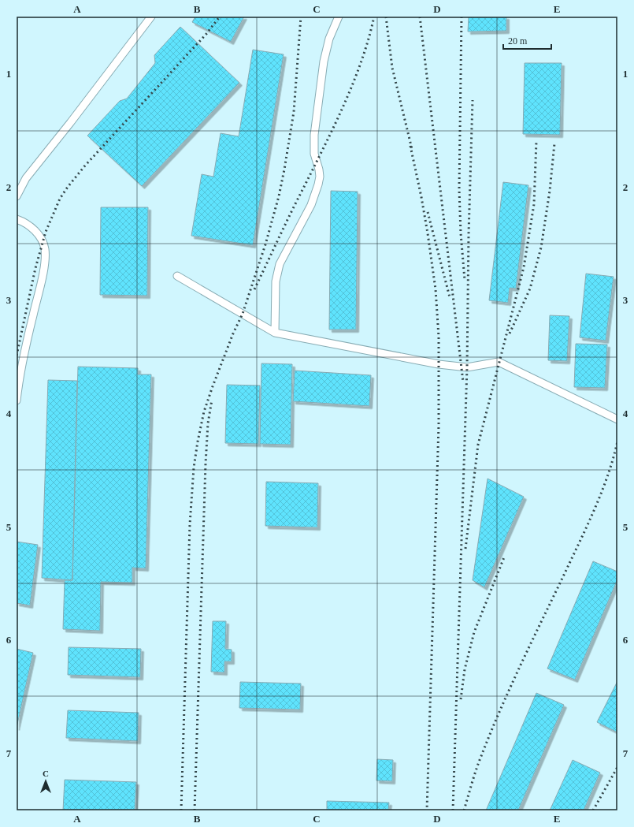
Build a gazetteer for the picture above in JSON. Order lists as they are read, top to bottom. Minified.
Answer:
{"scale_bar":"20 m","north":"top","grid":{"columns":["A","B","C","D","E"],"rows":["1","2","3","4","5","6","7"]}}
